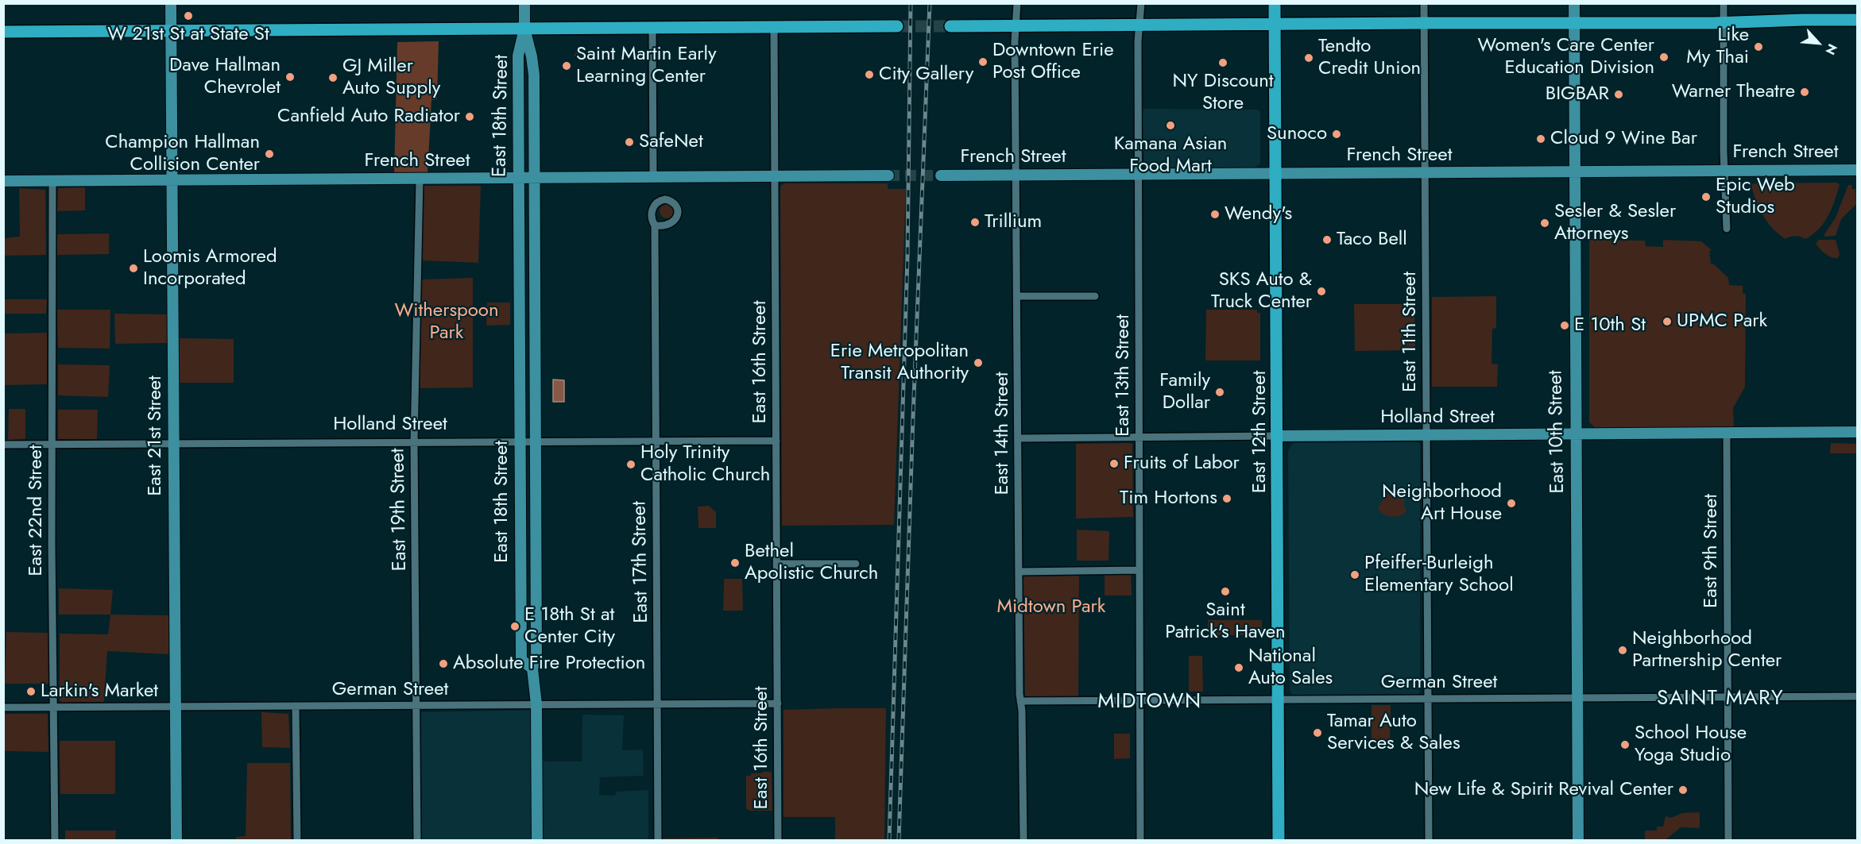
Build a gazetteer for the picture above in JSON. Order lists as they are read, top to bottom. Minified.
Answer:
{"streets":{"main road":["East 18th Street","French Street","Holland Street","East 12th Street","East 10th Street","East 21st Street"],"street":["East 11th Street","East 16th Street","East 13th Street","East 14th Street","East 19th Street","East 22nd Street","East 9th Street","East 17th Street","German Street"]},"crossings":[["East 18th Street","French Street"],["East 18th Street","Holland Street"],["East 18th Street","German Street"],["French Street","East 11th Street"],["French Street","East 16th Street"],["French Street","East 13th Street"],["French Street","East 12th Street"],["French Street","East 10th Street"],["French Street","East 14th Street"],["French Street","East 21st Street"],["French Street","East 19th Street"],["French Street","East 22nd Street"],["East 11th Street","Holland Street"],["East 11th Street","German Street"],["East 16th Street","Holland Street"],["East 16th Street","German Street"],["East 13th Street","Holland Street"],["East 13th Street","German Street"],["Holland Street","East 12th Street"],["Holland Street","East 10th Street"],["Holland Street","East 14th Street"],["Holland Street","East 21st Street"],["Holland Street","East 19th Street"],["Holland Street","East 22nd Street"],["Holland Street","East 9th Street"],["Holland Street","East 17th Street"],["East 12th Street","German Street"],["East 10th Street","German Street"],["East 14th Street","German Street"],["East 21st Street","German Street"],["East 19th Street","German Street"],["East 22nd Street","German Street"],["East 9th Street","German Street"],["East 17th Street","German Street"]],"districts":["SAINT MARY","MIDTOWN"],"parks":["Witherspoon Park","Midtown Park"],"places":["W 21st St at State St","Like My Thai","Women's Care Center Education Division","Tendto Credit Union","Downtown Erie Post Office","NY Discount Store","Saint Martin Early Learning Center","City Gallery","Dave Hallman Chevrolet","GJ Miller Auto Supply","Warner Theatre","BIGBAR","Canfield Auto Radiator","Kamana Asian Food Mart","Sunoco","Cloud 9 Wine Bar","SafeNet","Champion Hallman Collision Center","Epic Web Studios","Wendy's","Trillium","Sesler & Sesler Attorneys","Taco Bell","Loomis Armored Incorporated","SKS Auto & Truck Center","UPMC Park","E 10th St","Erie Metropolitan Transit Authority","Family Dollar","Fruits of Labor","Holy Trinity Catholic Church","Tim Hortons","Neighborhood Art House","Bethel Apolistic Church","Pfeiffer-Burleigh Elementary School","Saint Patrick's Haven","E 18th St at Center City","Neighborhood Partnership Center","Absolute Fire Protection","National Auto Sales","Larkin's Market","Tamar Auto Services & Sales","School House Yoga Studio","New Life & Spirit Revival Center"],"north":"bottom right"}
